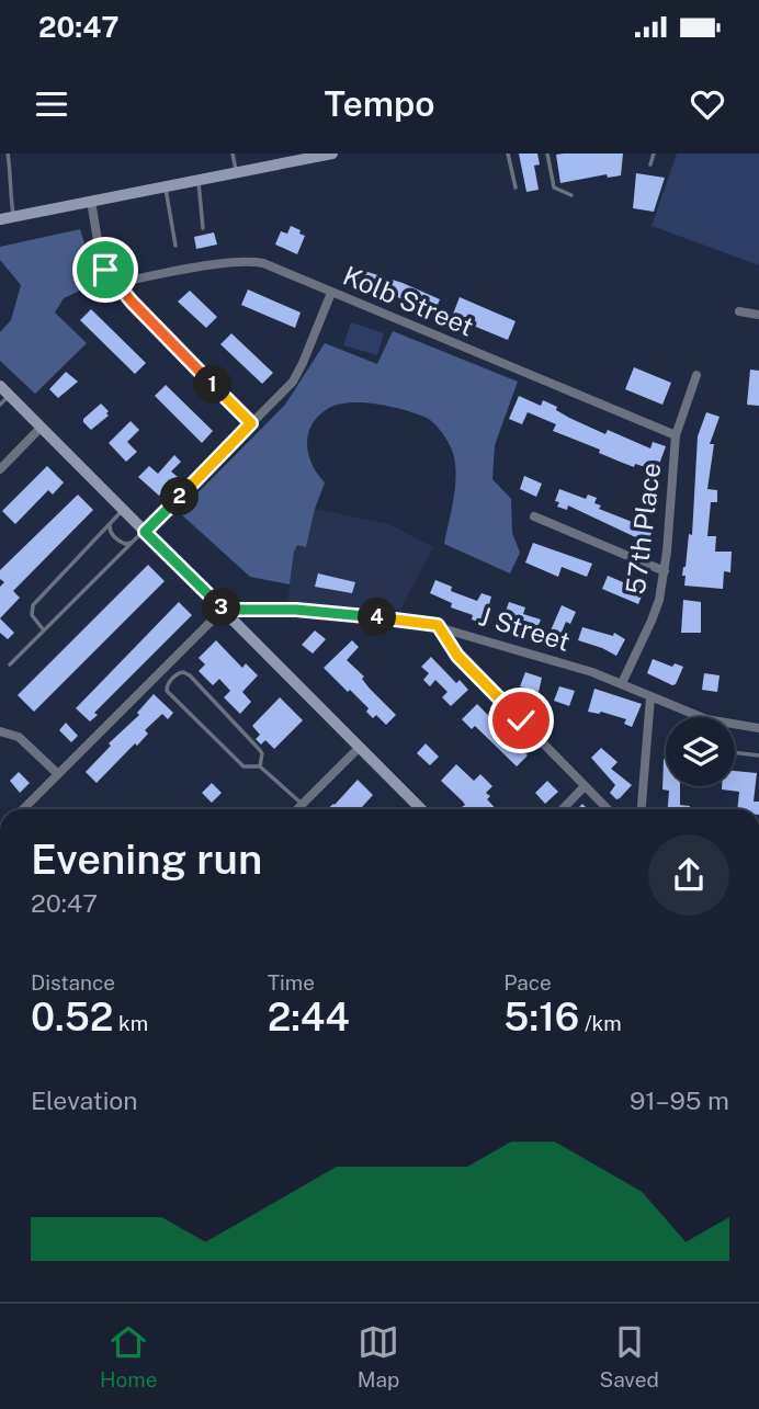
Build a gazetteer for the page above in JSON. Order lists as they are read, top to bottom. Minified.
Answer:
{"streets":{"street":["Kolb Street","57th Place","J Street"]},"crossings":[["Kolb Street","57th Place"],["57th Place","J Street"]],"page":{"status":"20:47","header":"Tempo","pins":["1","2","3","4"],"heading":["Evening run","20:47"],"stats":[["Distance","0.52 km"],["Time","2:44"],["Pace","5:16 /km"]],"chart":["Elevation","91–95 m"],"tabs":["Home","Map","Saved"]}}
